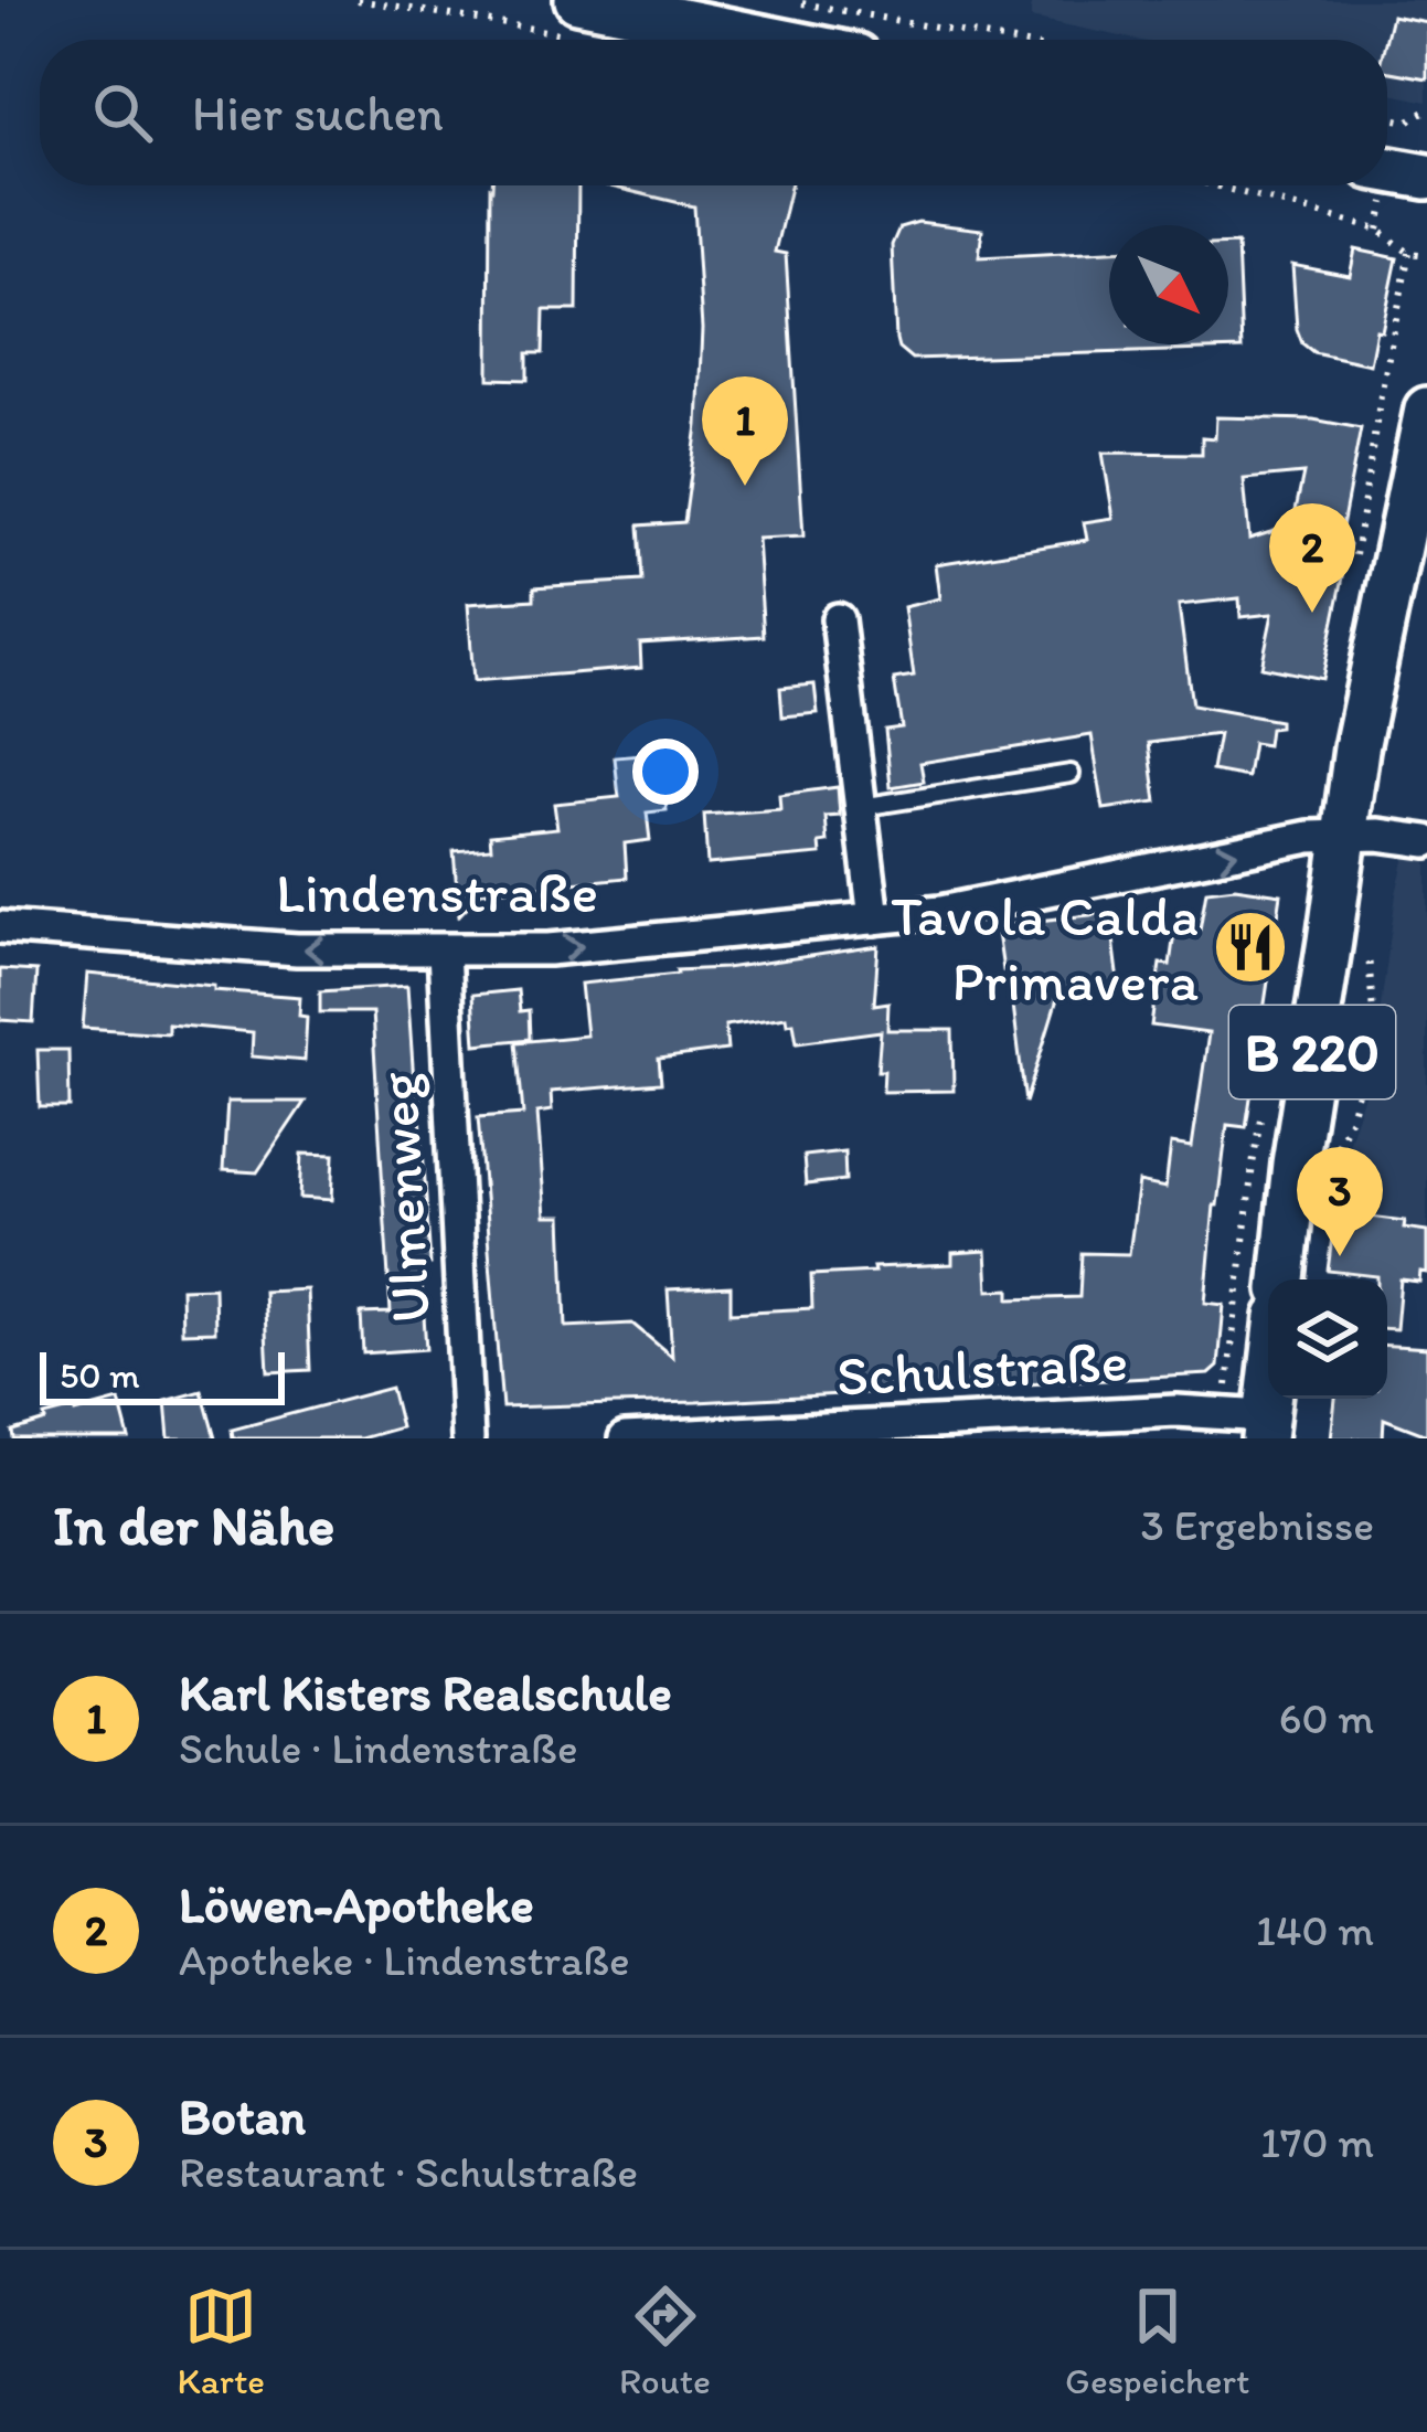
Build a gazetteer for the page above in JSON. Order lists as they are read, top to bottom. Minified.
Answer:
{"streets":{"main road":["B 220"],"street":["Lindenstraße","Ulmenweg","Schulstraße"]},"crossings":[["Lindenstraße","B 220"],["Lindenstraße","Ulmenweg"]],"places":{"restaurant":["Tavola Calda Primavera"]},"scale_bar":"50 m","north":"bottom right","page":{"search":"Hier suchen","pins":["1","2","3"],"scale":"50 m","heading":["In der Nähe","3 Ergebnisse"],"list":[{"mark":"1","name":"Karl Kisters Realschule","note":"Schule · Lindenstraße","value":"60 m"},{"mark":"2","name":"Löwen-Apotheke","note":"Apotheke · Lindenstraße","value":"140 m"},{"mark":"3","name":"Botan","note":"Restaurant · Schulstraße","value":"170 m"}],"nav":["Karte","Route","Gespeichert"]}}
